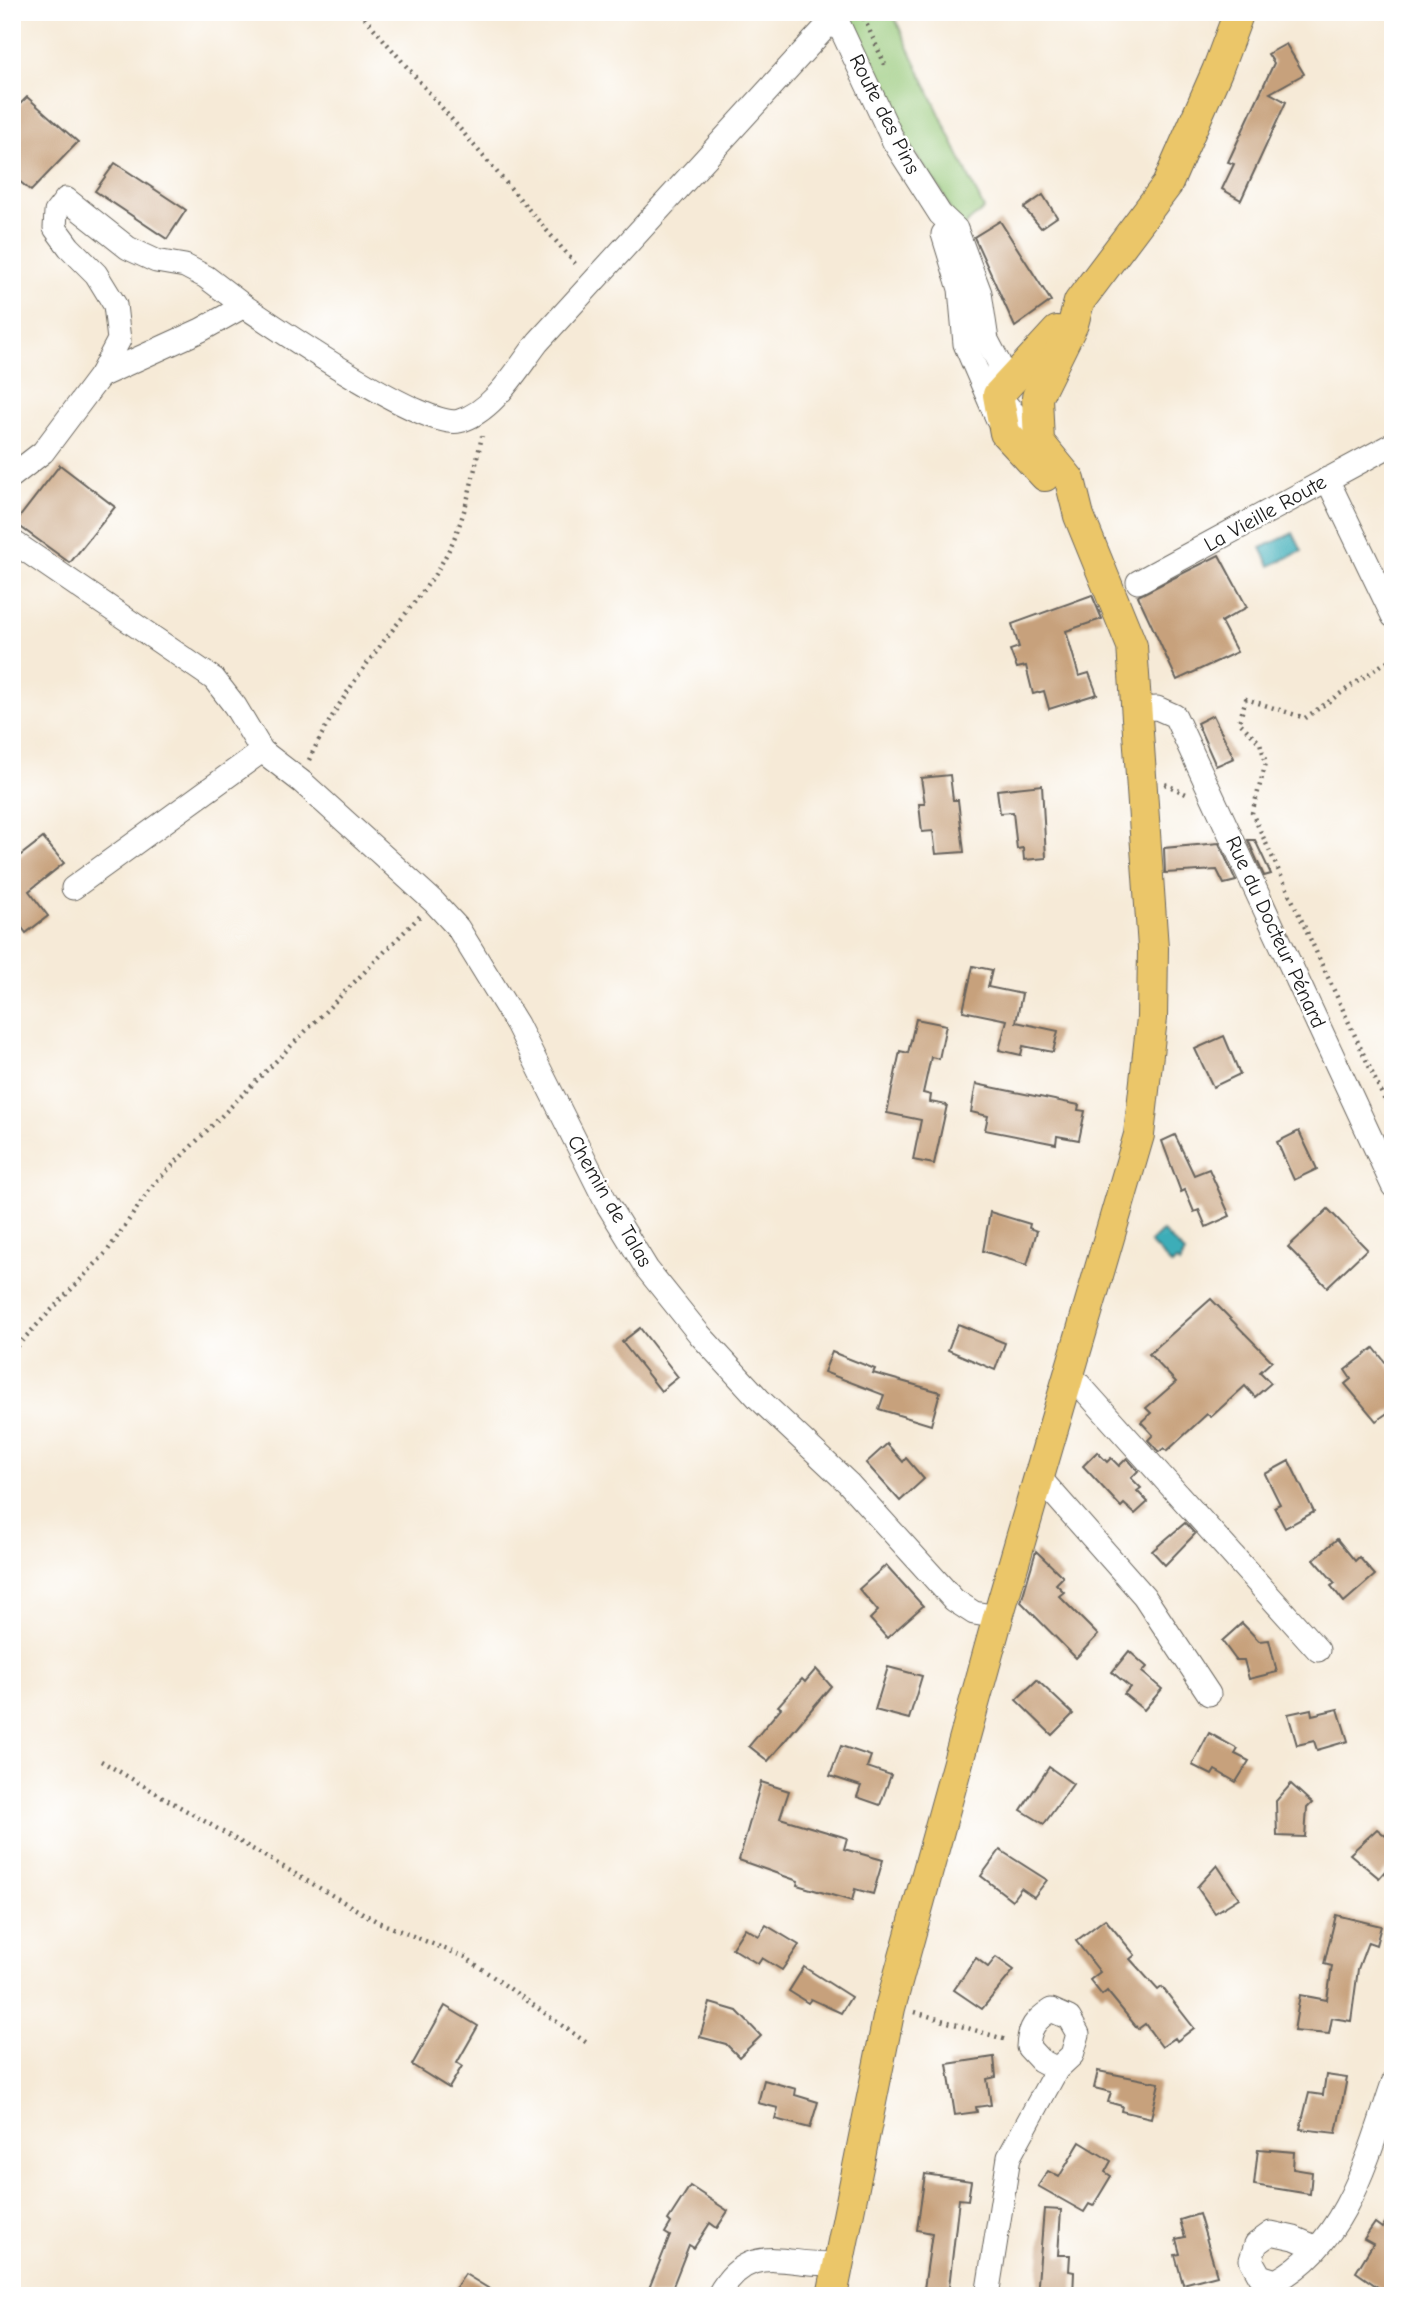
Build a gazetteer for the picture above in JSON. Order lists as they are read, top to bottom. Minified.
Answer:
{"streets":{"street":["Route des Pins","La Vieille Route","Rue du Docteur Pénard","Chemin de Talas"]}}
